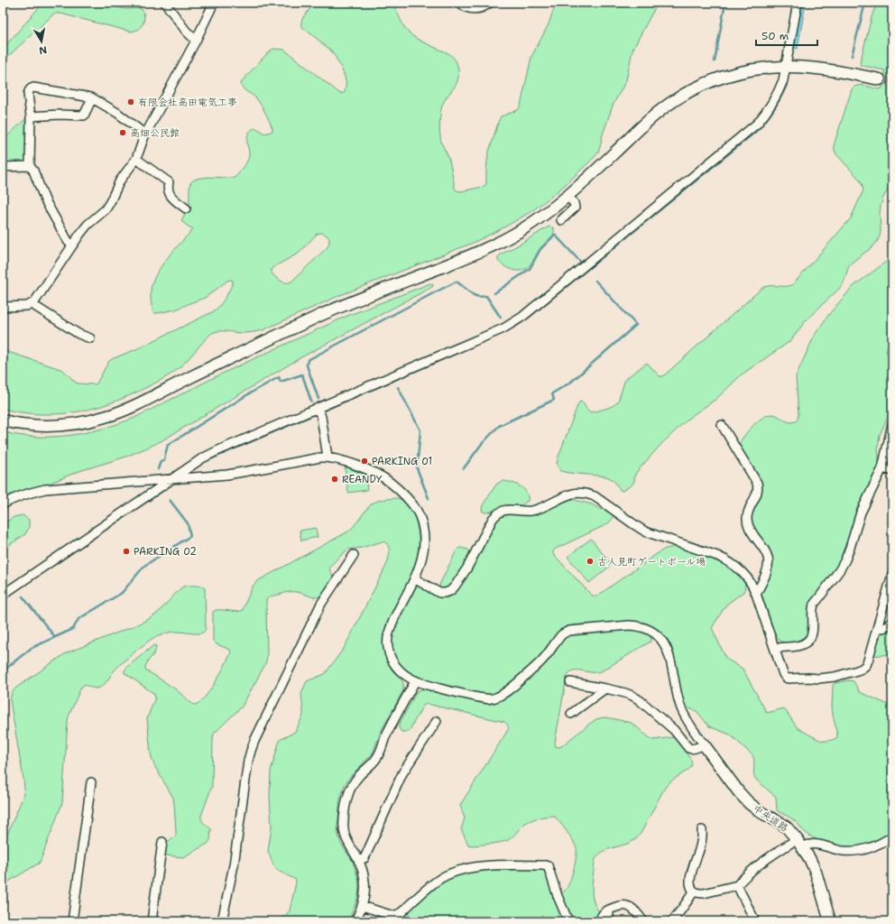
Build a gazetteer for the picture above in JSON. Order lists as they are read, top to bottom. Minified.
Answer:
{"streets":{"street":["中央道路"]},"places":["有限会社高田電気工事","高畑公民館","PARKING 01","REANDY","PARKING 02","古人見町ゲートボール場"],"scale_bar":"50 m","north":"bottom"}
